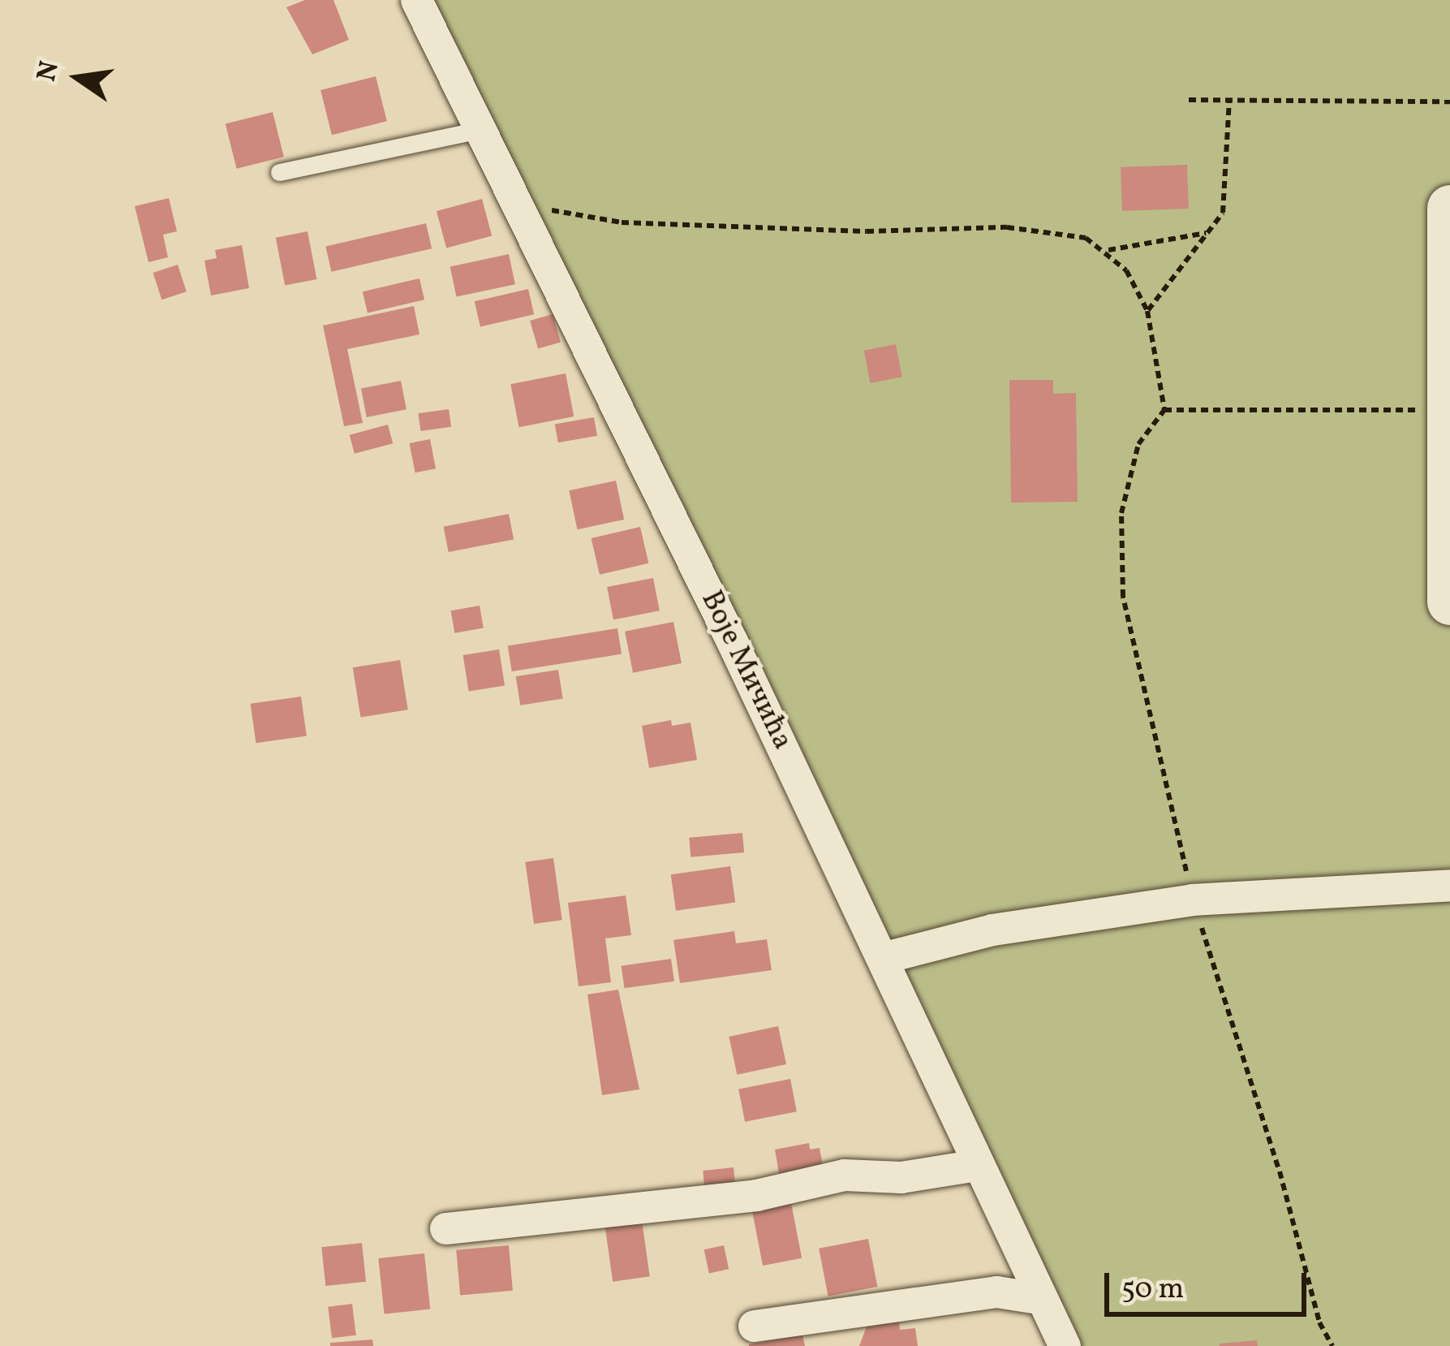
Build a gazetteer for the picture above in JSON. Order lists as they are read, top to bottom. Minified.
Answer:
{"streets":{"street":["Воје Мичића"]},"scale_bar":"50 m","north":"left"}
